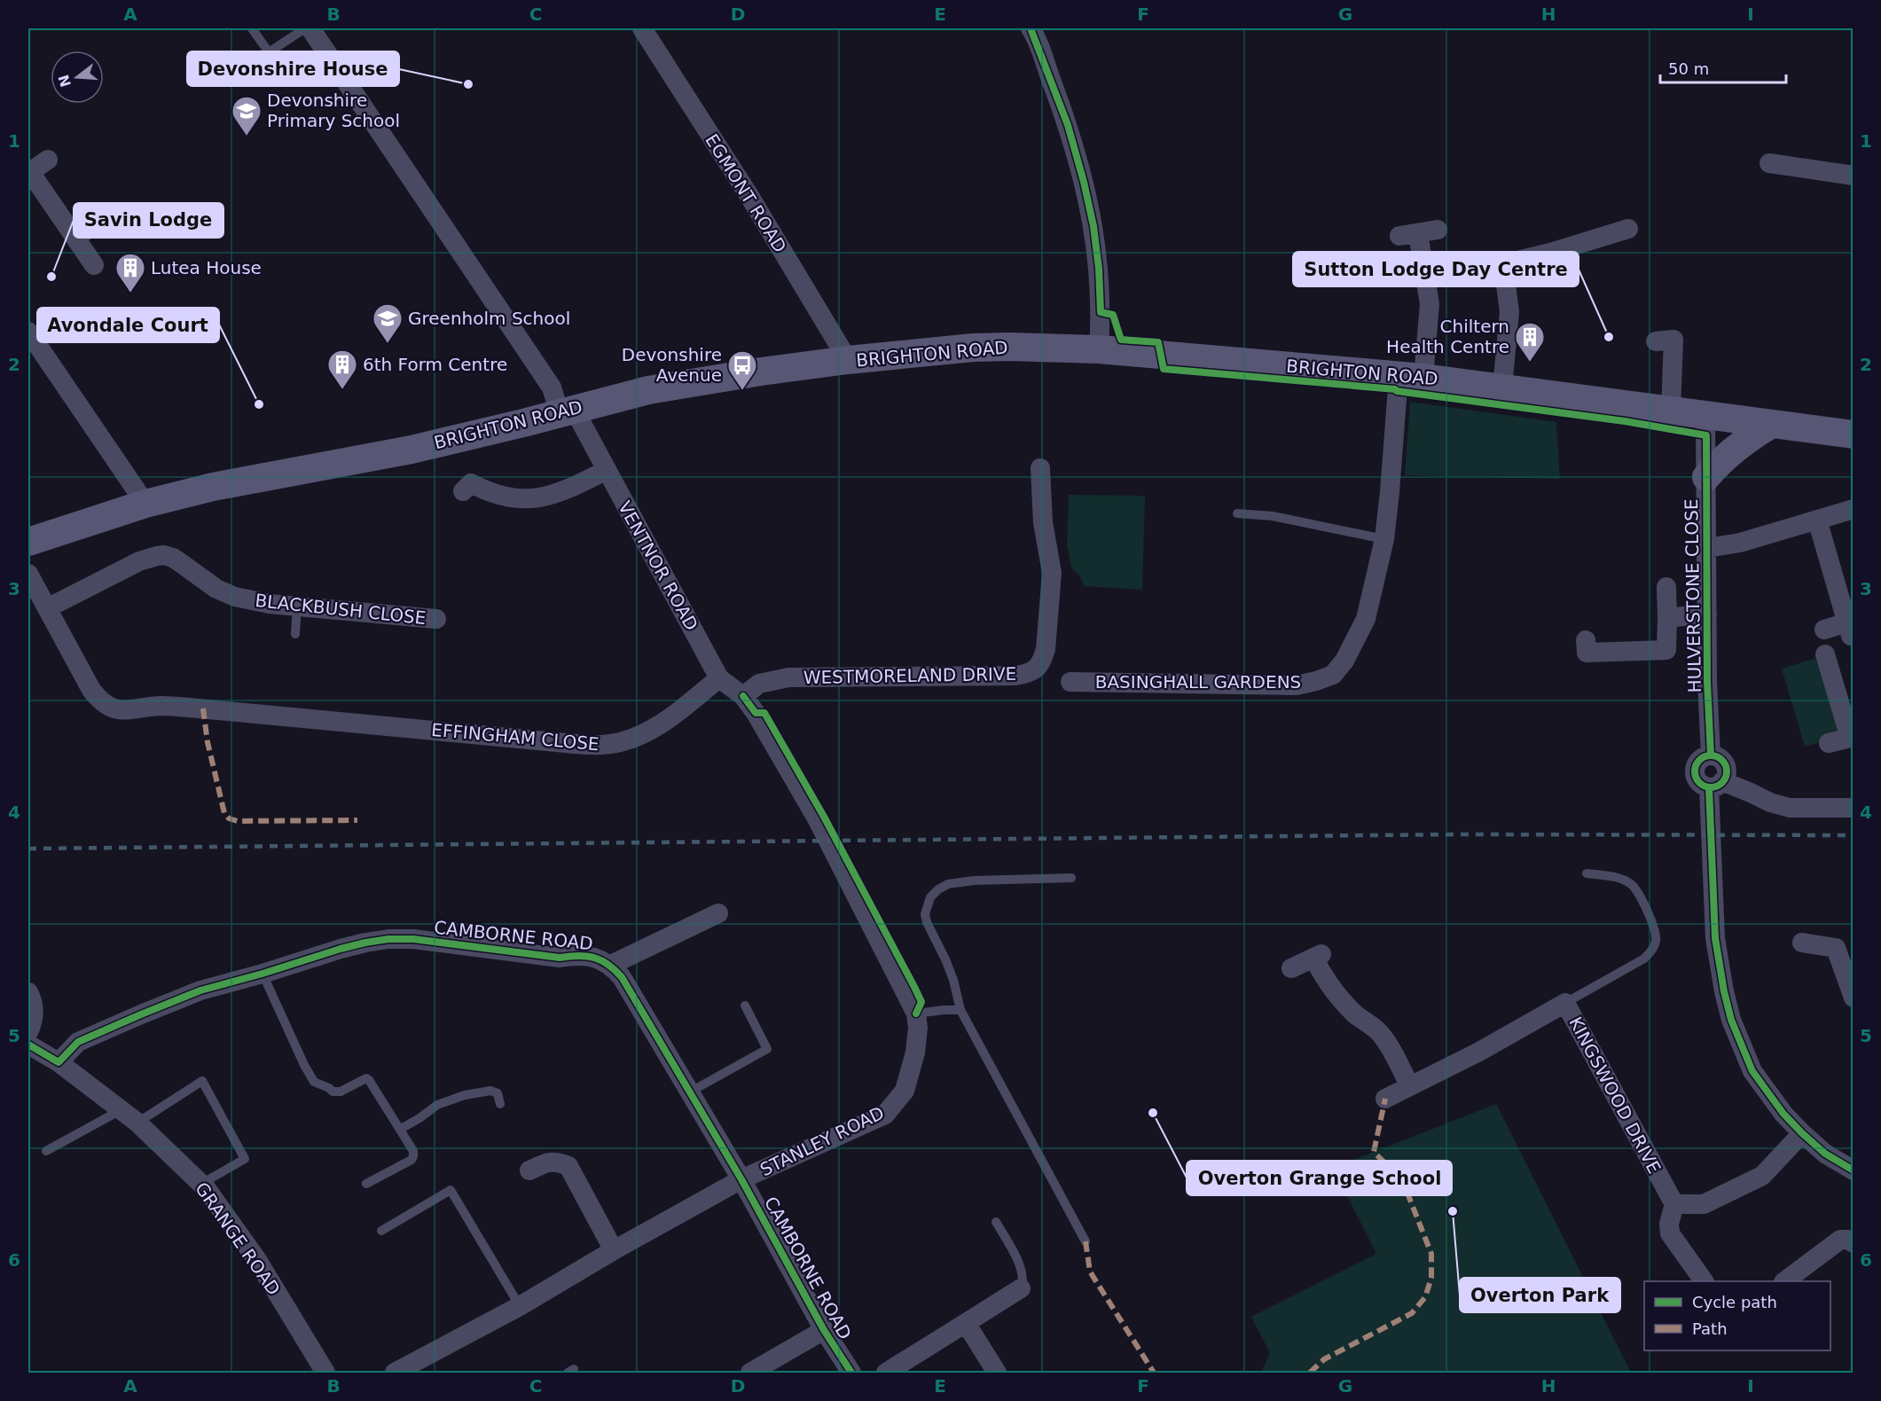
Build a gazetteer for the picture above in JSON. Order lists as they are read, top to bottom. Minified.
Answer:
{"streets":{"main road":["BRIGHTON ROAD"],"street":["EGMONT ROAD","VENTNOR ROAD","HULVERSTONE CLOSE","BLACKBUSH CLOSE","WESTMORELAND DRIVE","BASINGHALL GARDENS","EFFINGHAM CLOSE","CAMBORNE ROAD","KINGSWOOD DRIVE","STANLEY ROAD","GRANGE ROAD"]},"crossings":[["EGMONT ROAD","BRIGHTON ROAD"],["BRIGHTON ROAD","VENTNOR ROAD"],["BRIGHTON ROAD","HULVERSTONE CLOSE"],["BRIGHTON ROAD","BASINGHALL GARDENS"],["VENTNOR ROAD","WESTMORELAND DRIVE"],["VENTNOR ROAD","EFFINGHAM CLOSE"],["VENTNOR ROAD","STANLEY ROAD"],["BLACKBUSH CLOSE","EFFINGHAM CLOSE"],["CAMBORNE ROAD","STANLEY ROAD"],["CAMBORNE ROAD","GRANGE ROAD"]],"places":{"other":["Devonshire House","Savin Lodge","Sutton Lodge Day Centre","Avondale Court","Overton Grange School","Overton Park"],"school or university":["Devonshire Primary School","Greenholm School"],"building":["Lutea House","Chiltern Health Centre","6th Form Centre"],"bus stop":["Devonshire Avenue"]},"legend":["Cycle path","Path"],"scale_bar":"50 m","north":"left","grid":{"columns":["A","B","C","D","E","F","G","H","I"],"rows":["1","2","3","4","5","6"]}}
